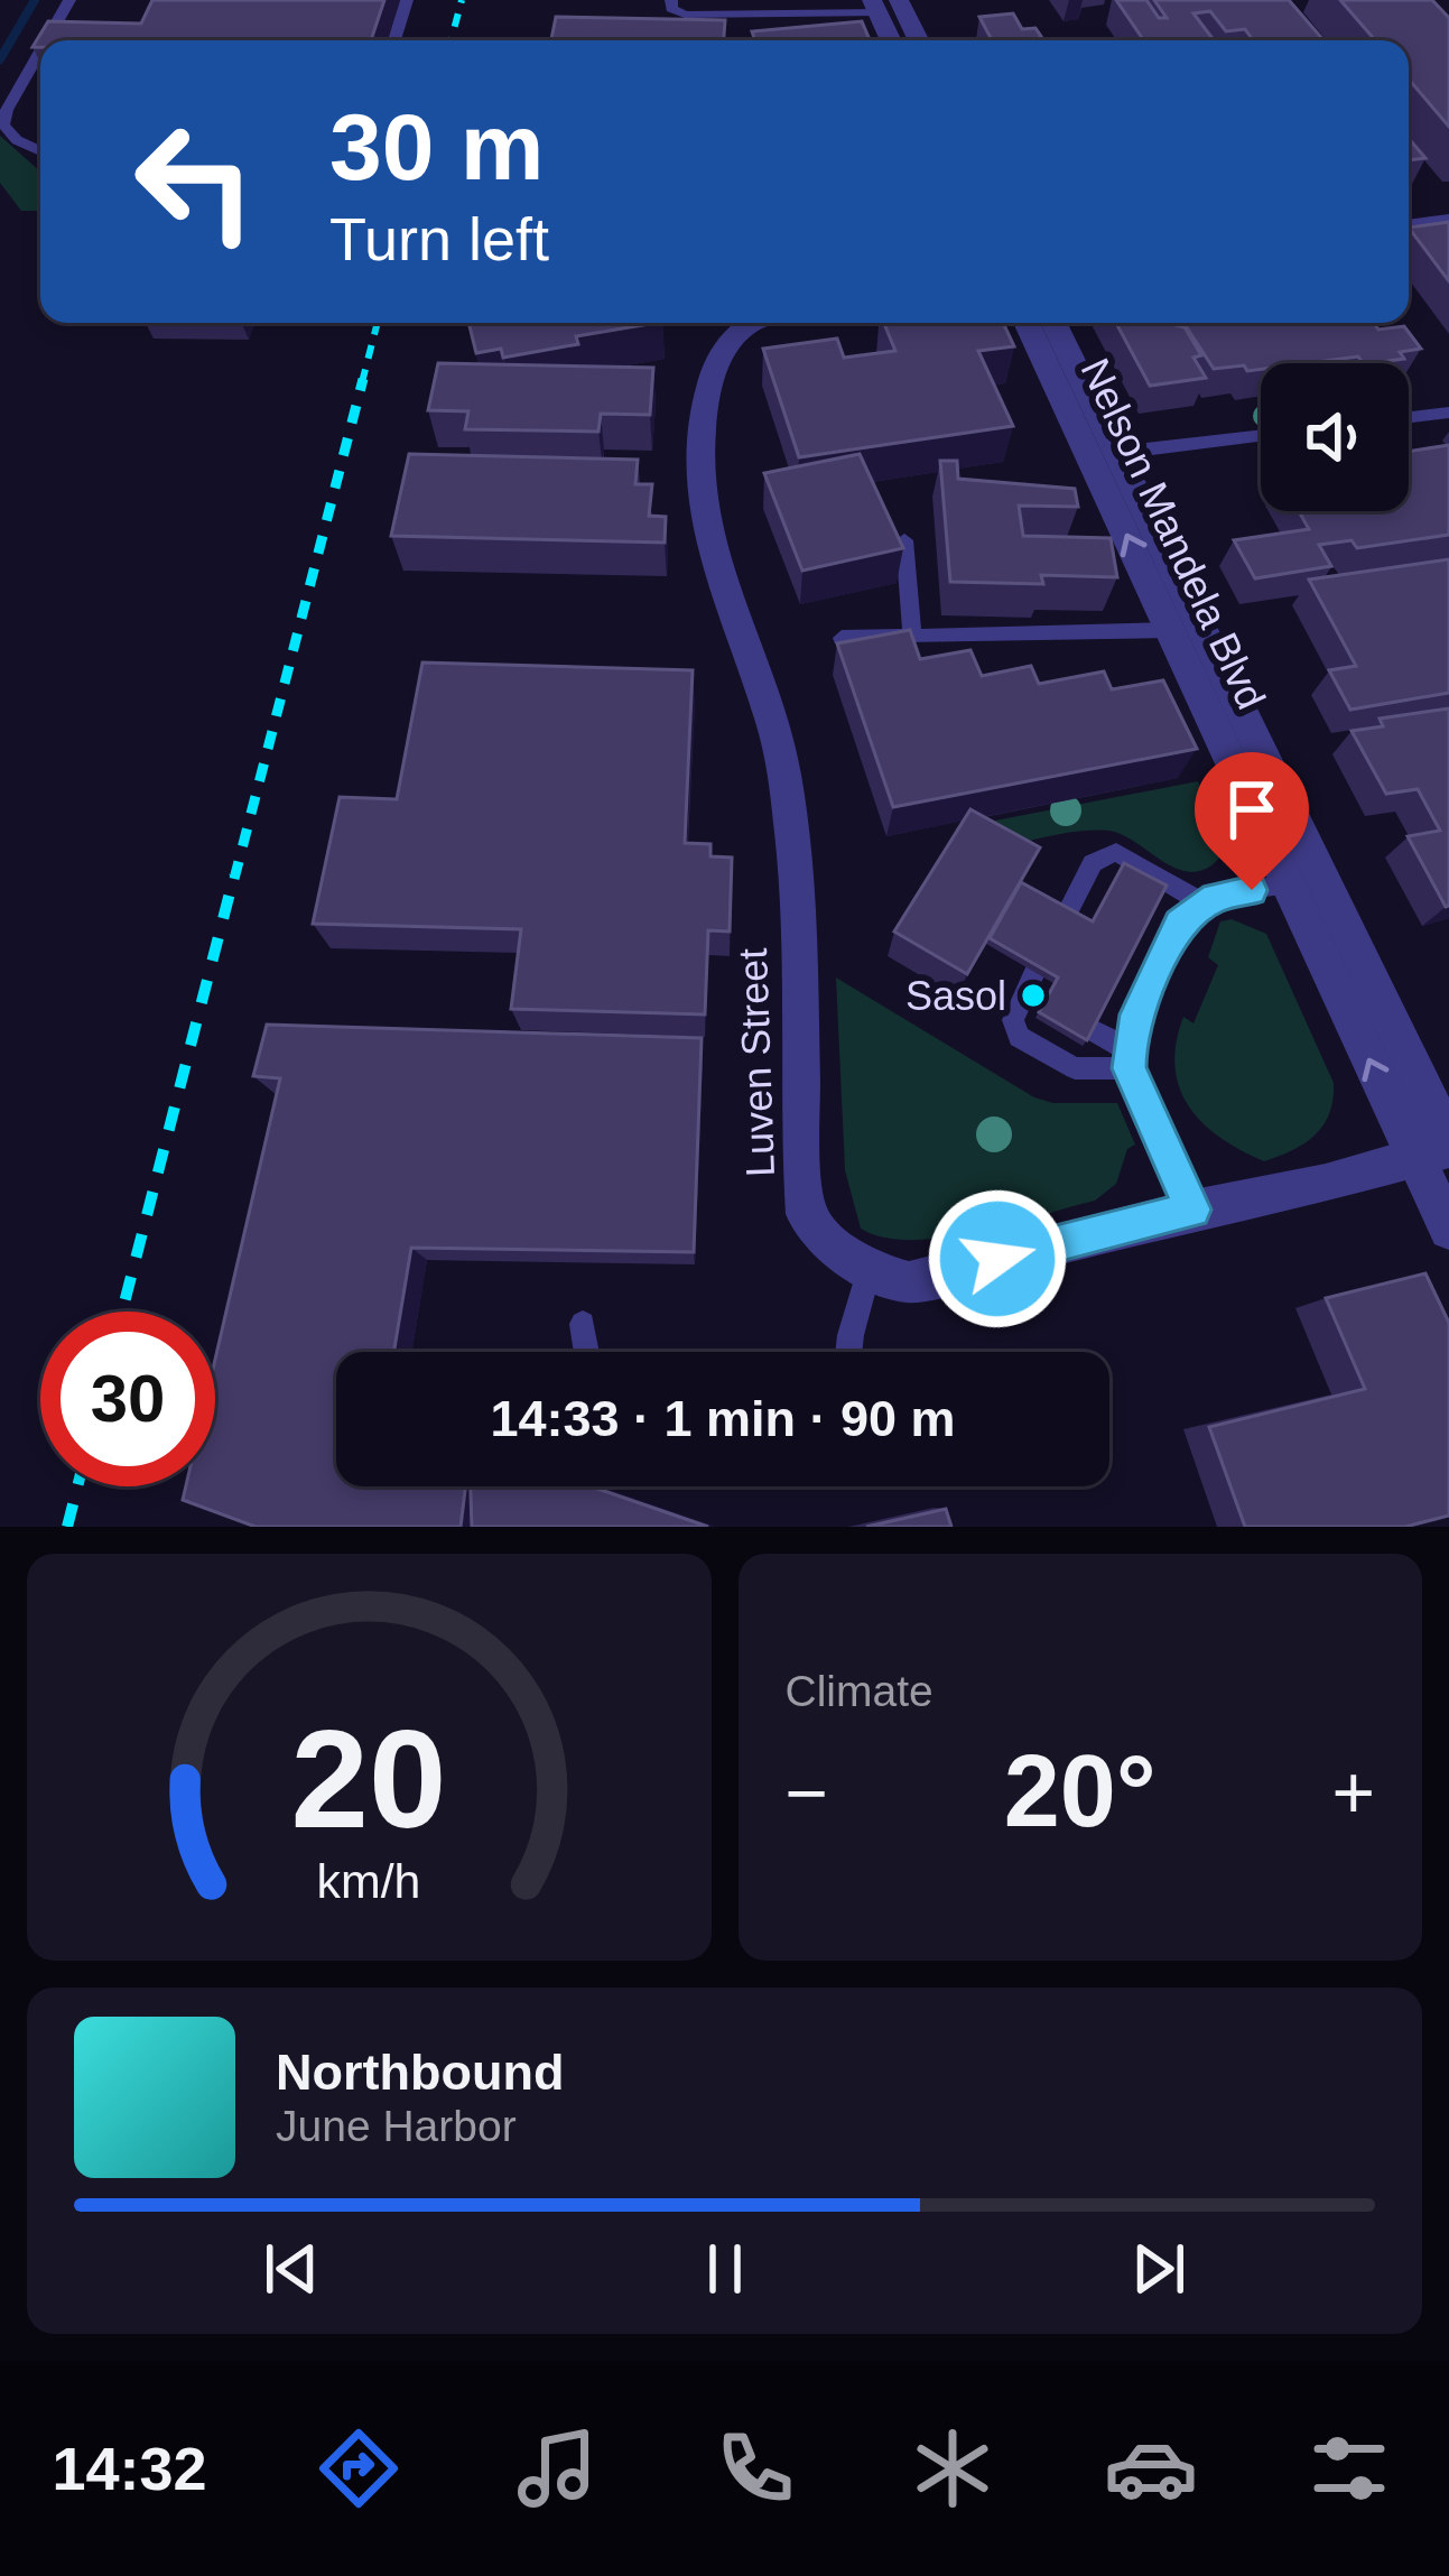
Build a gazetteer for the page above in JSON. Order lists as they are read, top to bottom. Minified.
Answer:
{"streets":{"street":["Nelson Mandela Blvd","Luven Street"]},"places":["Sasol"],"page":{"turn":["30 m","Turn left"],"limit":"30","trip":"14:33 · 1 min · 90 m","tile":"Climate","heat":["−","20°","+"],"song":["Northbound","June Harbor"],"tabs":"14:32","gauge":["20","km/h"]}}
